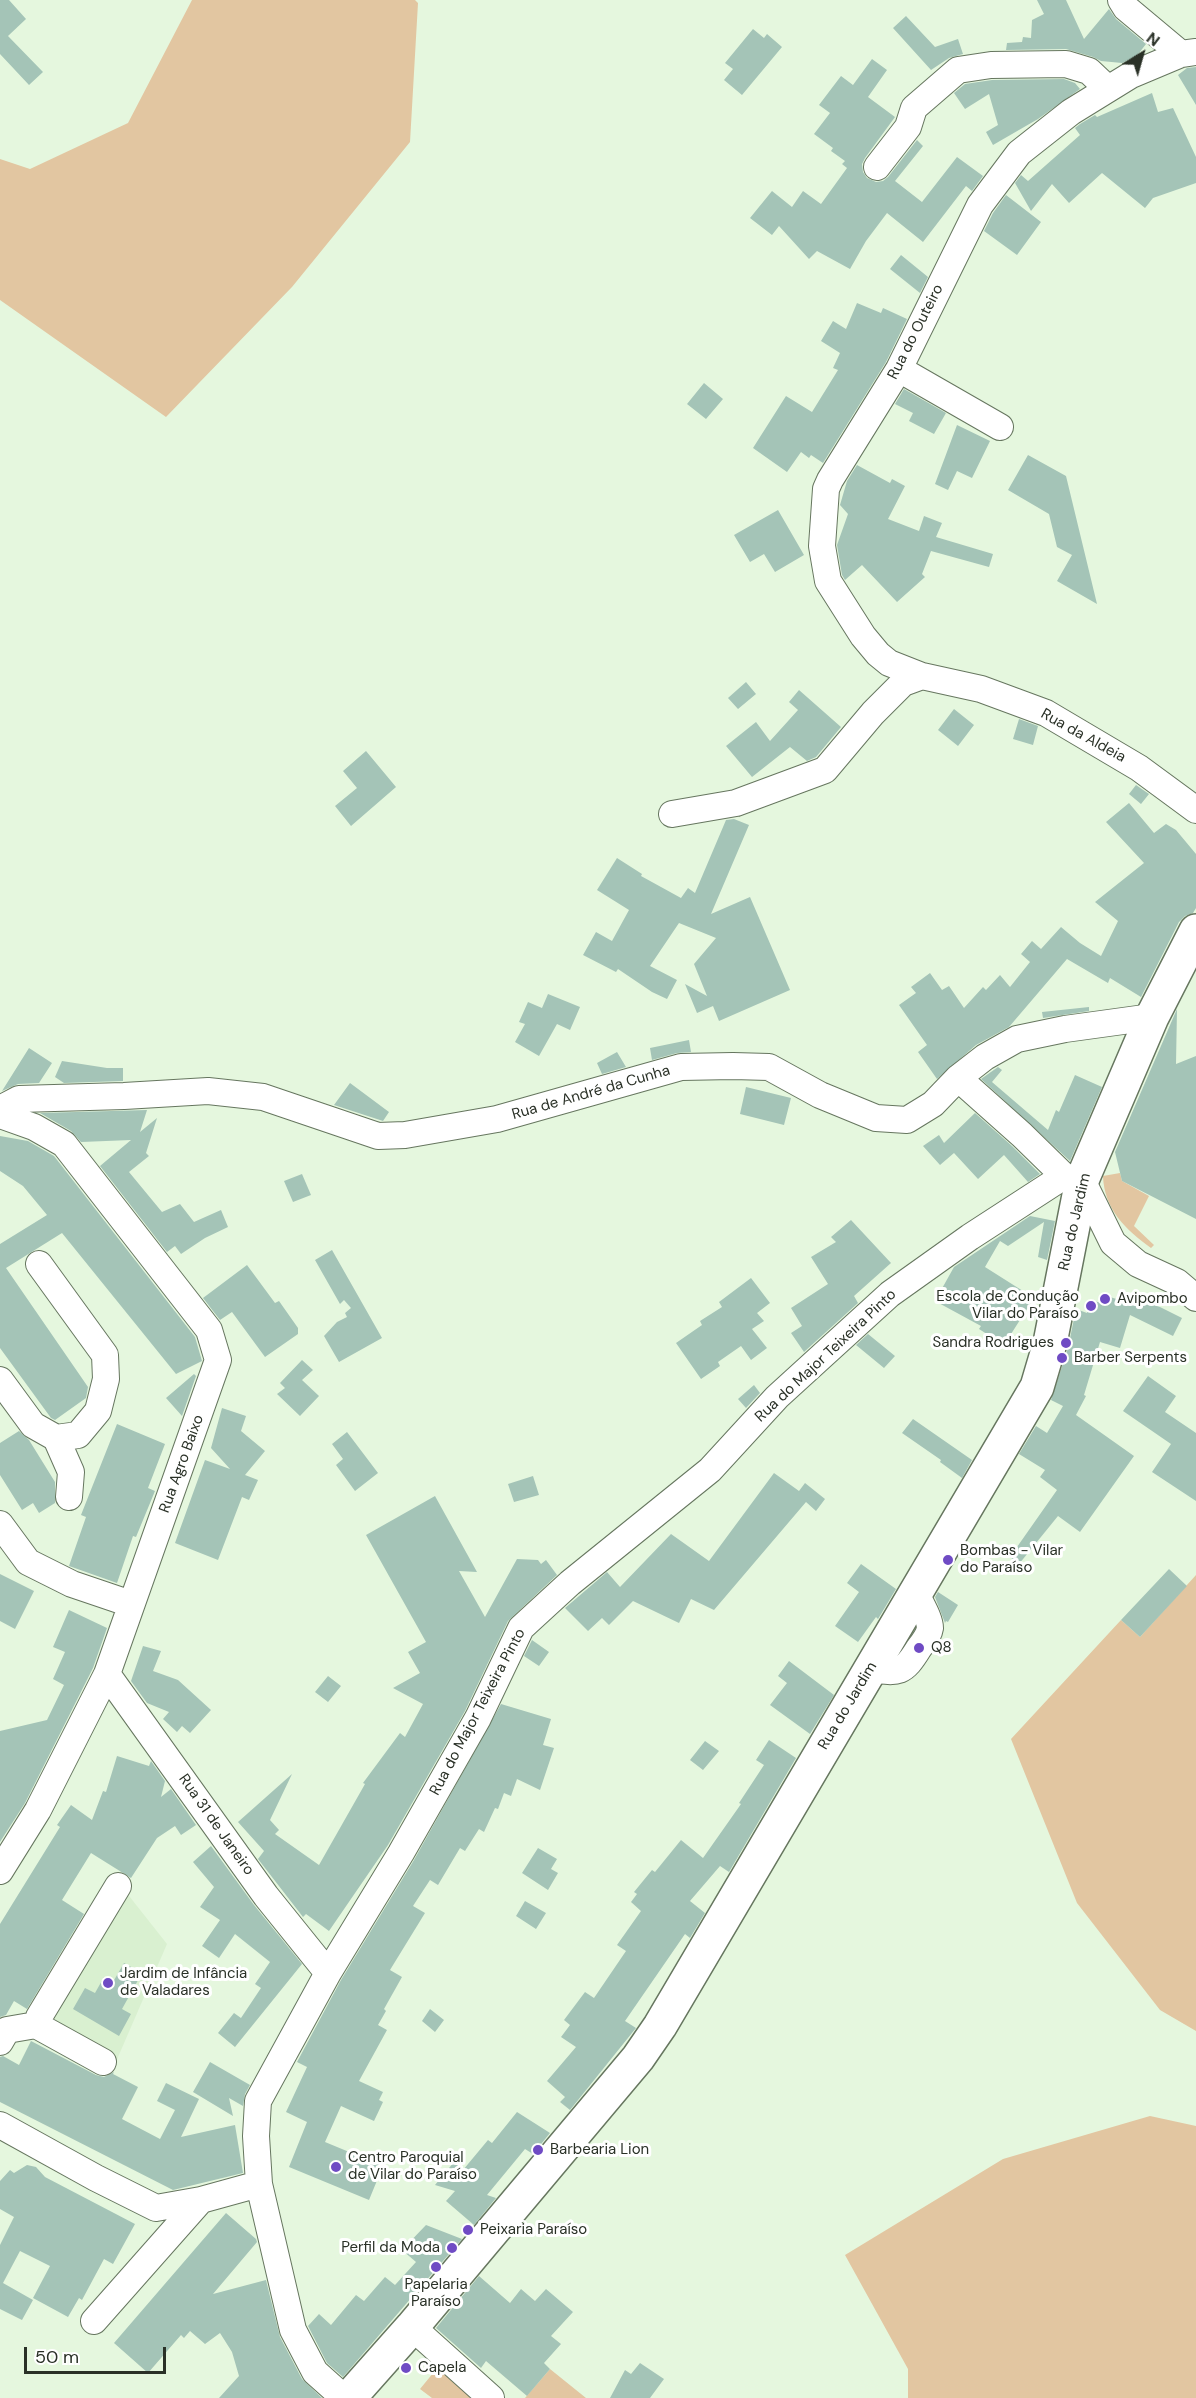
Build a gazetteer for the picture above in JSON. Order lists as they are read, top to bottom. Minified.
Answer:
{"streets":{"main road":["Rua do Jardim"],"street":["Rua do Outeiro","Rua da Aldeia","Rua de André da Cunha","Rua do Major Teixeira Pinto","Rua Agro Baixo","Rua 31 de Janeiro"]},"crossings":[["Rua do Outeiro","Rua da Aldeia"],["Rua de André da Cunha","Rua do Jardim"],["Rua do Jardim","Rua do Major Teixeira Pinto"],["Rua do Major Teixeira Pinto","Rua 31 de Janeiro"],["Rua Agro Baixo","Rua 31 de Janeiro"]],"places":["Avipombo","Escola de Condução Vilar do Paraíso","Sandra Rodrigues","Barber Serpents","Bombas - Vilar do Paraíso","Q8","Jardim de Infância de Valadares","Barbearia Lion","Centro Paroquial de Vilar do Paraíso","Peixaria Paraíso","Perfil da Moda","Papelaria Paraíso","Capela"],"scale_bar":"50 m","north":"top right"}
